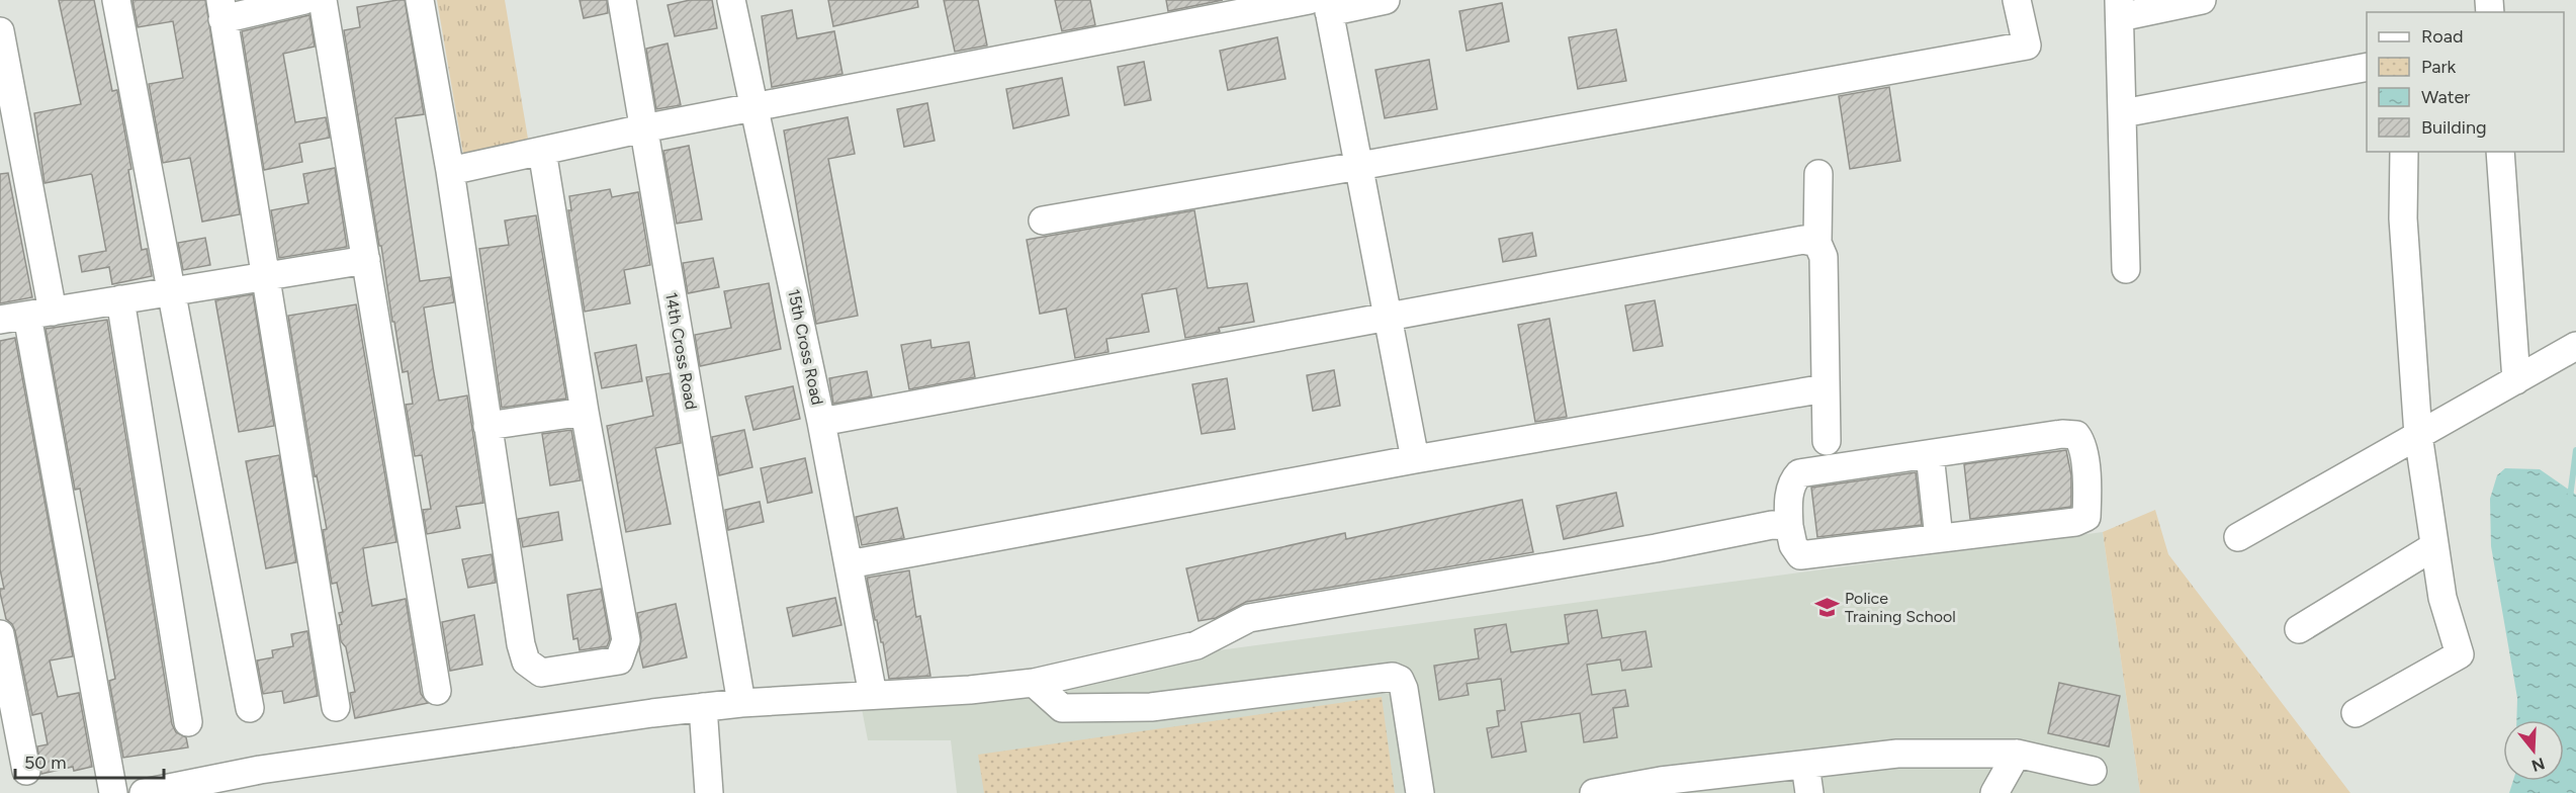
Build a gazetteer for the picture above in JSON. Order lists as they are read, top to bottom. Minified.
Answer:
{"streets":{"street":["15th Cross Road","14th Cross Road"]},"places":{"school or university":["Police Training School"]},"legend":["Road","Park","Water","Building"],"scale_bar":"50 m","north":"bottom"}
